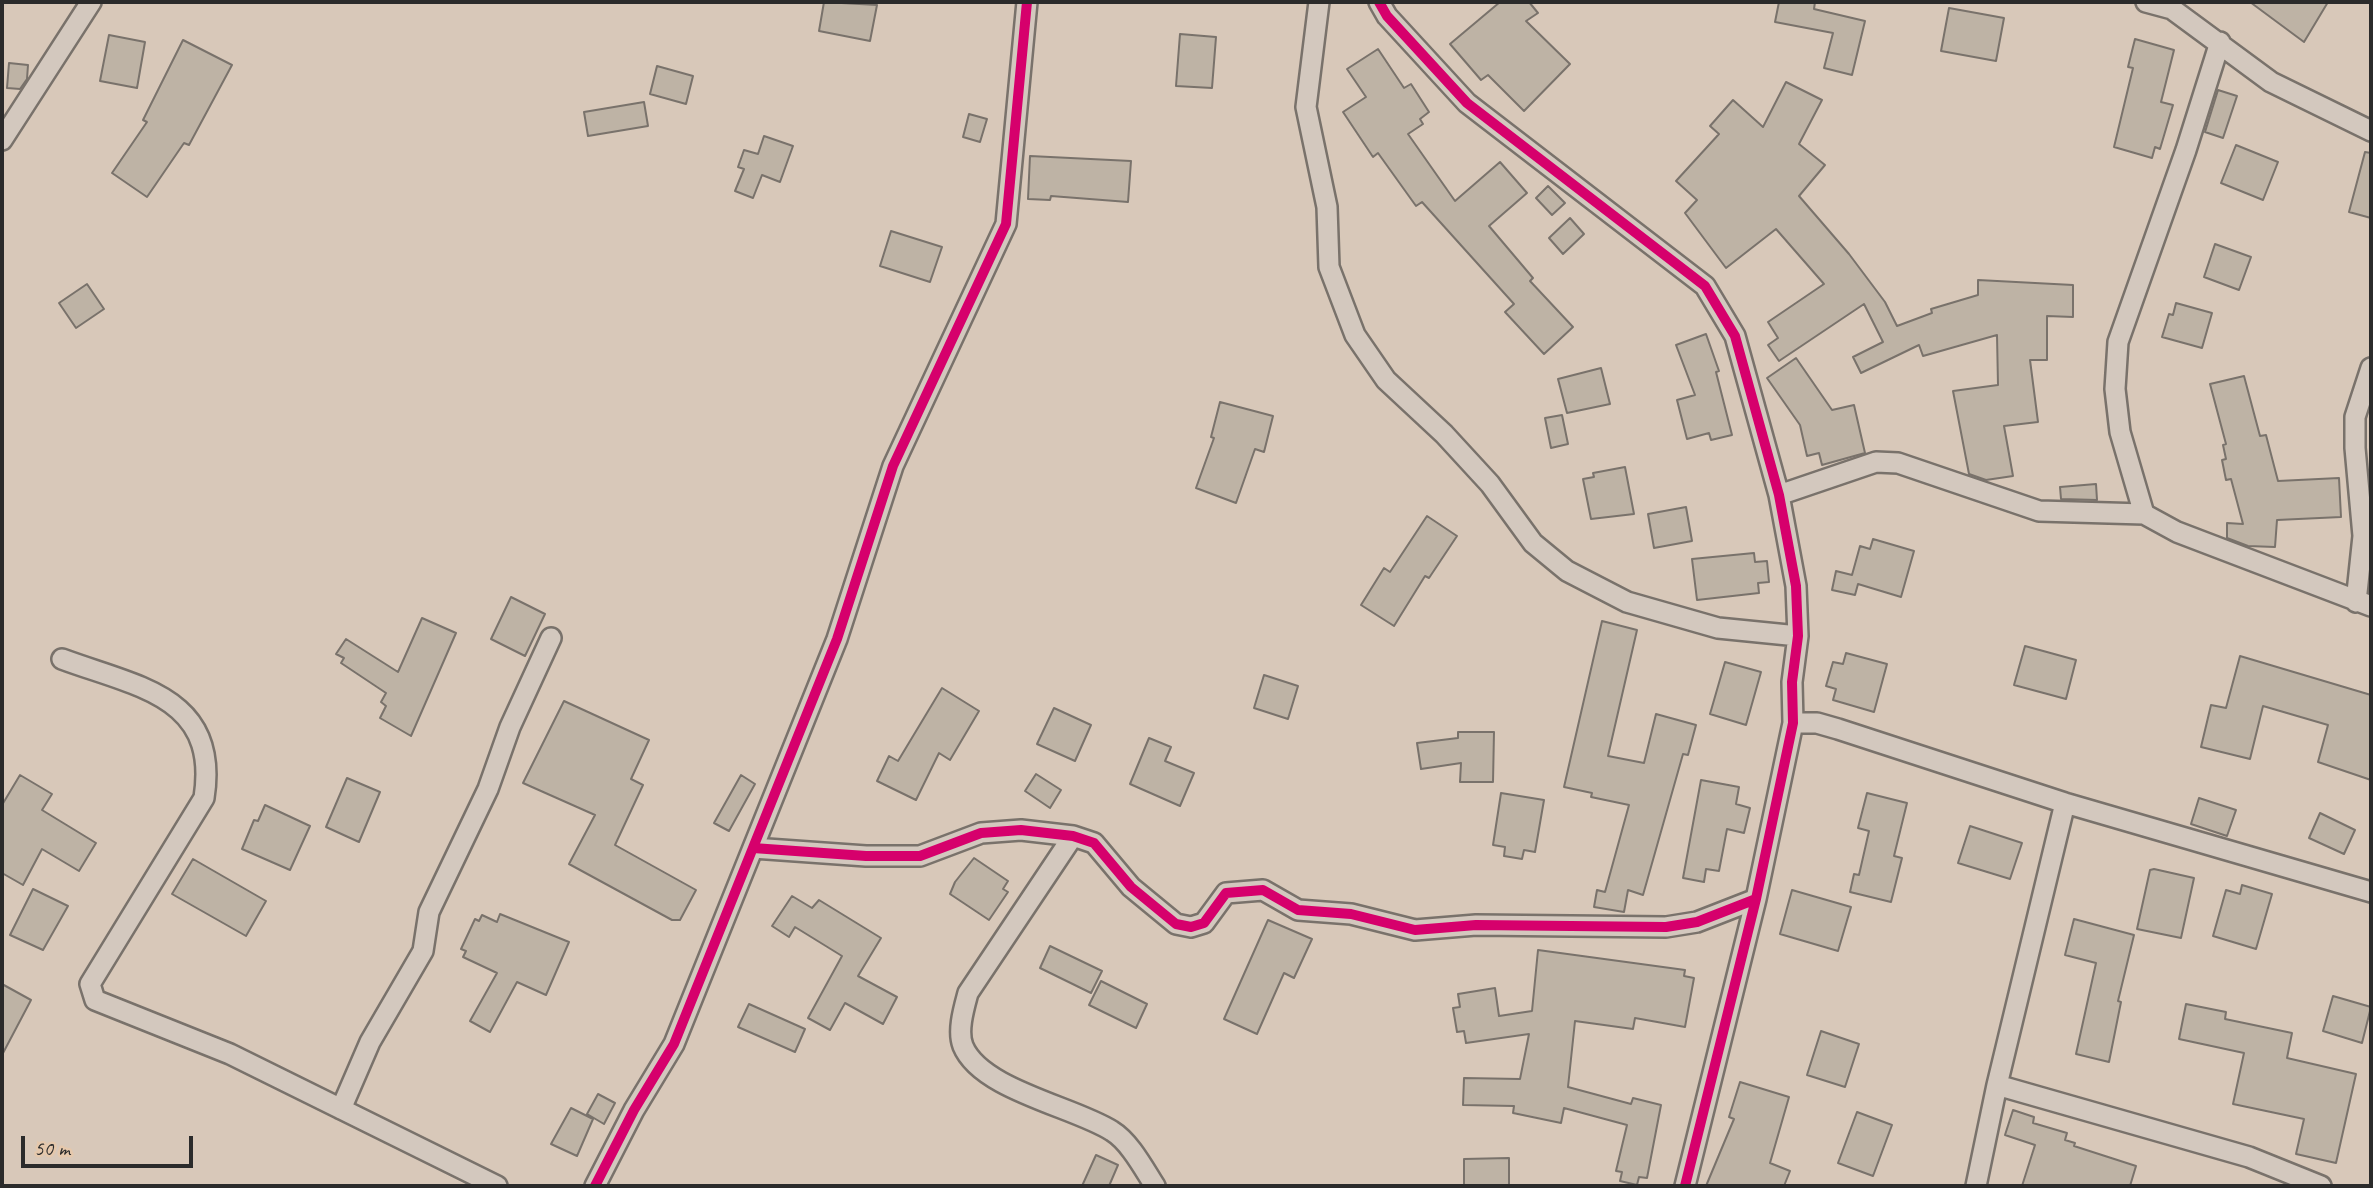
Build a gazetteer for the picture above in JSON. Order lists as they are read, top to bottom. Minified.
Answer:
{"scale_bar":"50 m"}
